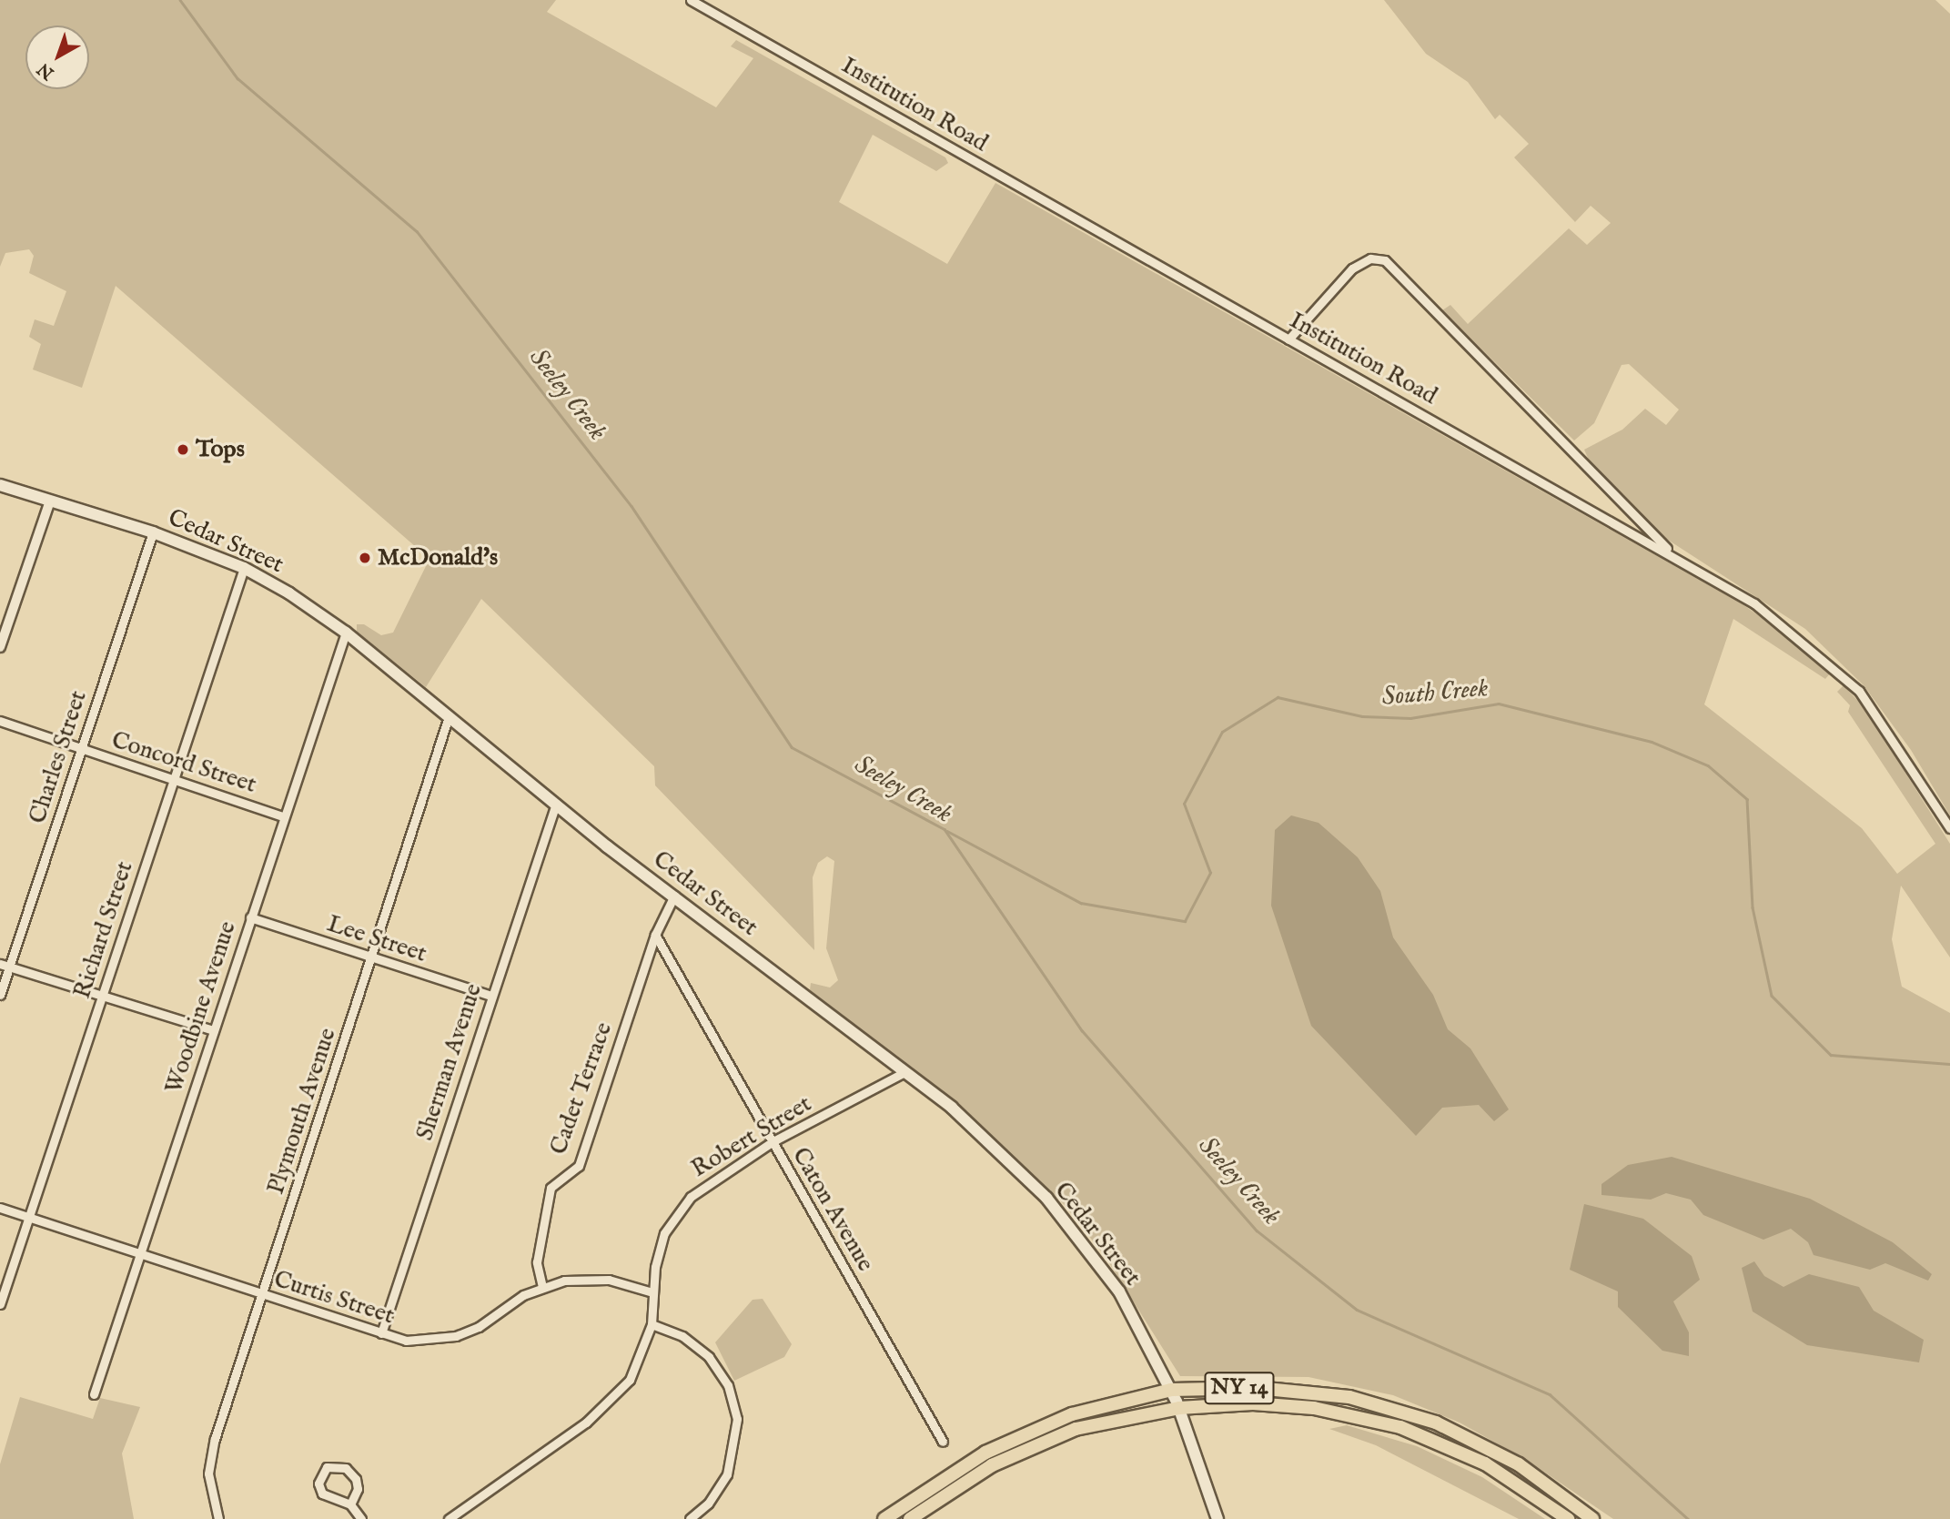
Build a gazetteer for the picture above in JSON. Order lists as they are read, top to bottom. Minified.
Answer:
{"streets":{"main road":["Cedar Street","NY 14"],"street":["Institution Road","Charles Street","Concord Street","Richard Street","Lee Street","Woodbine Avenue","Sherman Avenue","Cadet Terrace","Plymouth Avenue","Robert Street","Caton Avenue","Curtis Street"]},"crossings":[["Cedar Street","Charles Street"],["Cedar Street","Richard Street"],["Cedar Street","Woodbine Avenue"],["Cedar Street","Sherman Avenue"],["Cedar Street","Plymouth Avenue"],["Cedar Street","Robert Street"],["Cedar Street","NY 14"],["Charles Street","Concord Street"],["Concord Street","Richard Street"],["Concord Street","Woodbine Avenue"],["Richard Street","Curtis Street"],["Lee Street","Woodbine Avenue"],["Lee Street","Sherman Avenue"],["Lee Street","Plymouth Avenue"],["Woodbine Avenue","Curtis Street"],["Sherman Avenue","Curtis Street"],["Cadet Terrace","Caton Avenue"],["Cadet Terrace","Curtis Street"],["Plymouth Avenue","Curtis Street"],["Robert Street","Caton Avenue"],["Robert Street","Curtis Street"]],"water":["Seeley Creek","South Creek"],"places":["Tops","McDonald's"],"north":"bottom left"}
